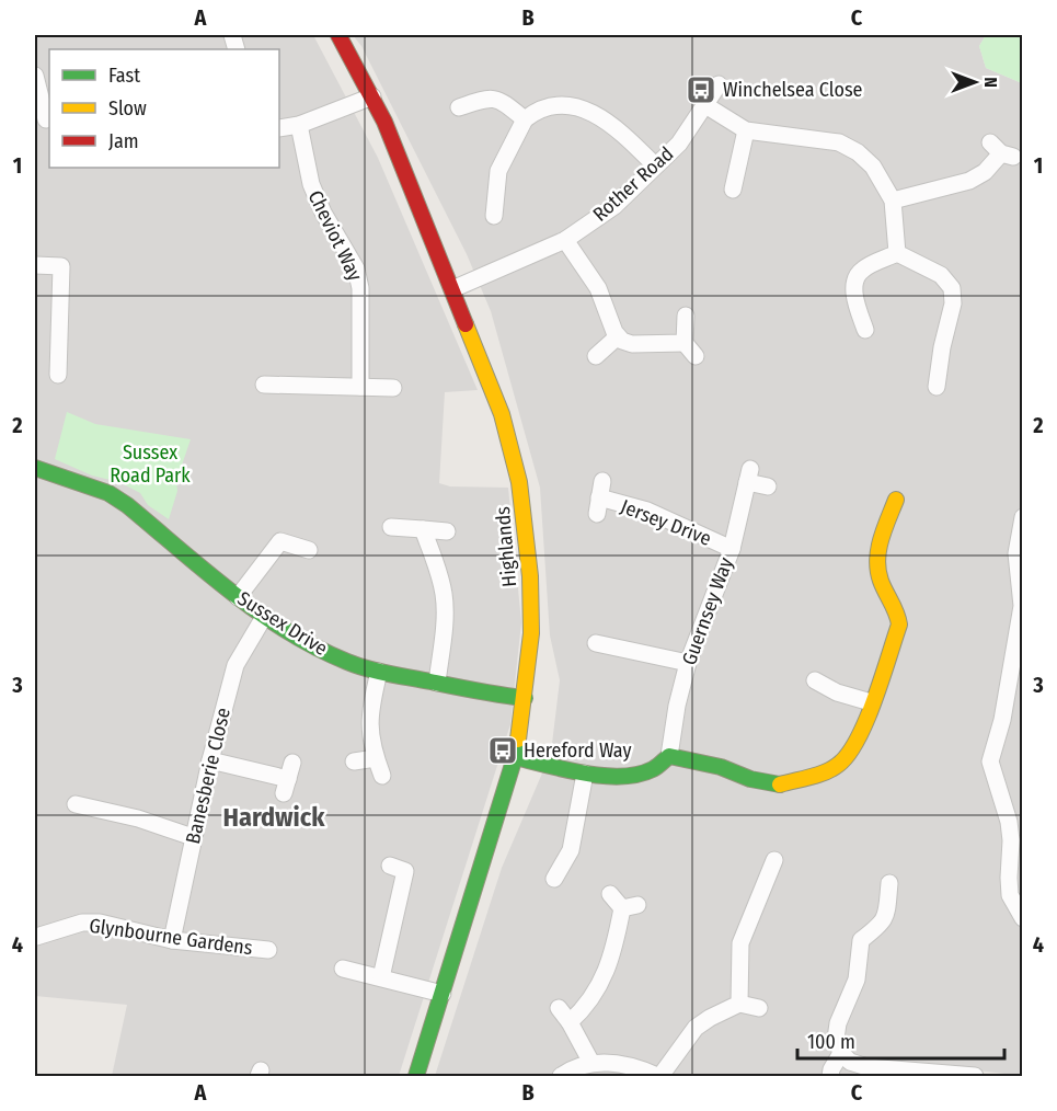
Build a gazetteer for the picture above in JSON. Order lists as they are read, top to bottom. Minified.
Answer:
{"streets":{"street":["Rother Road","Cheviot Way","Jersey Drive","Highlands","Guernsey Way","Sussex Drive","Banesberie Close","Glynbourne Gardens"]},"crossings":[["Rother Road","Highlands"],["Jersey Drive","Guernsey Way"],["Highlands","Sussex Drive"],["Sussex Drive","Banesberie Close"],["Banesberie Close","Glynbourne Gardens"]],"districts":["Hardwick"],"parks":["Sussex Road Park"],"places":{"bus stop":["Winchelsea Close","Hereford Way"]},"legend":["Fast","Slow","Jam"],"scale_bar":"100 m","north":"right","grid":{"columns":["A","B","C"],"rows":["1","2","3","4"]}}
